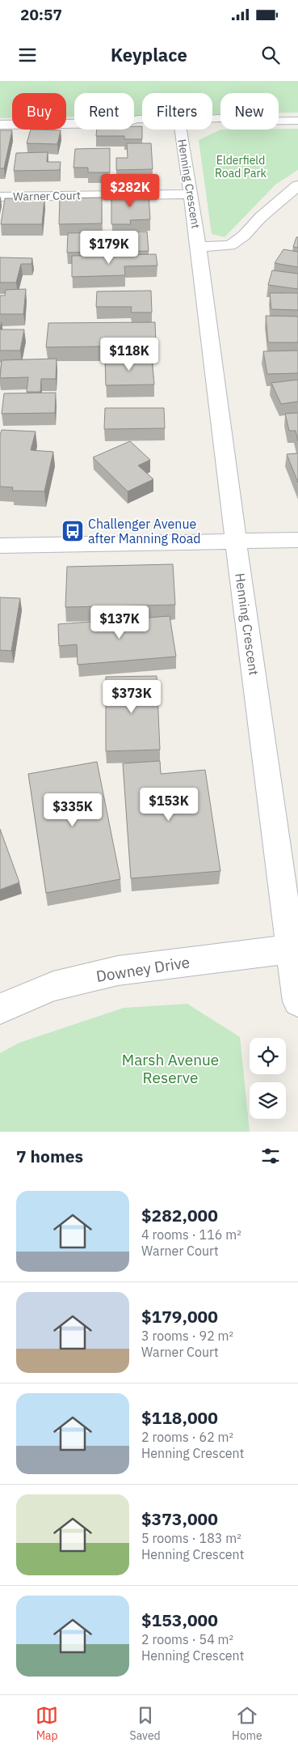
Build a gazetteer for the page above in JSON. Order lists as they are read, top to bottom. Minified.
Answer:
{"streets":{"street":["Henning Crescent","Warner Court","Downey Drive"]},"crossings":[["Henning Crescent","Warner Court"],["Henning Crescent","Downey Drive"]],"parks":["Elderfield Road Park","Marsh Avenue Reserve"],"places":{"bus stop":["Challenger Avenue after Manning Road"]},"page":{"status":"20:57","header":"Keyplace","chip":["Buy","Rent","Filters","New"],"price":["$282K","$179K","$118K","$137K","$373K","$153K","$335K"],"heading":"7 homes","list":[{"name":"$282,000","note":"4 rooms · 116 m² · Warner Court"},{"name":"$179,000","note":"3 rooms · 92 m² · Warner Court"},{"name":"$118,000","note":"2 rooms · 62 m² · Henning Crescent"},{"name":"$373,000","note":"5 rooms · 183 m² · Henning Crescent"},{"name":"$153,000","note":"2 rooms · 54 m² · Henning Crescent"}],"tabs":["Map","Saved","Home"]}}
